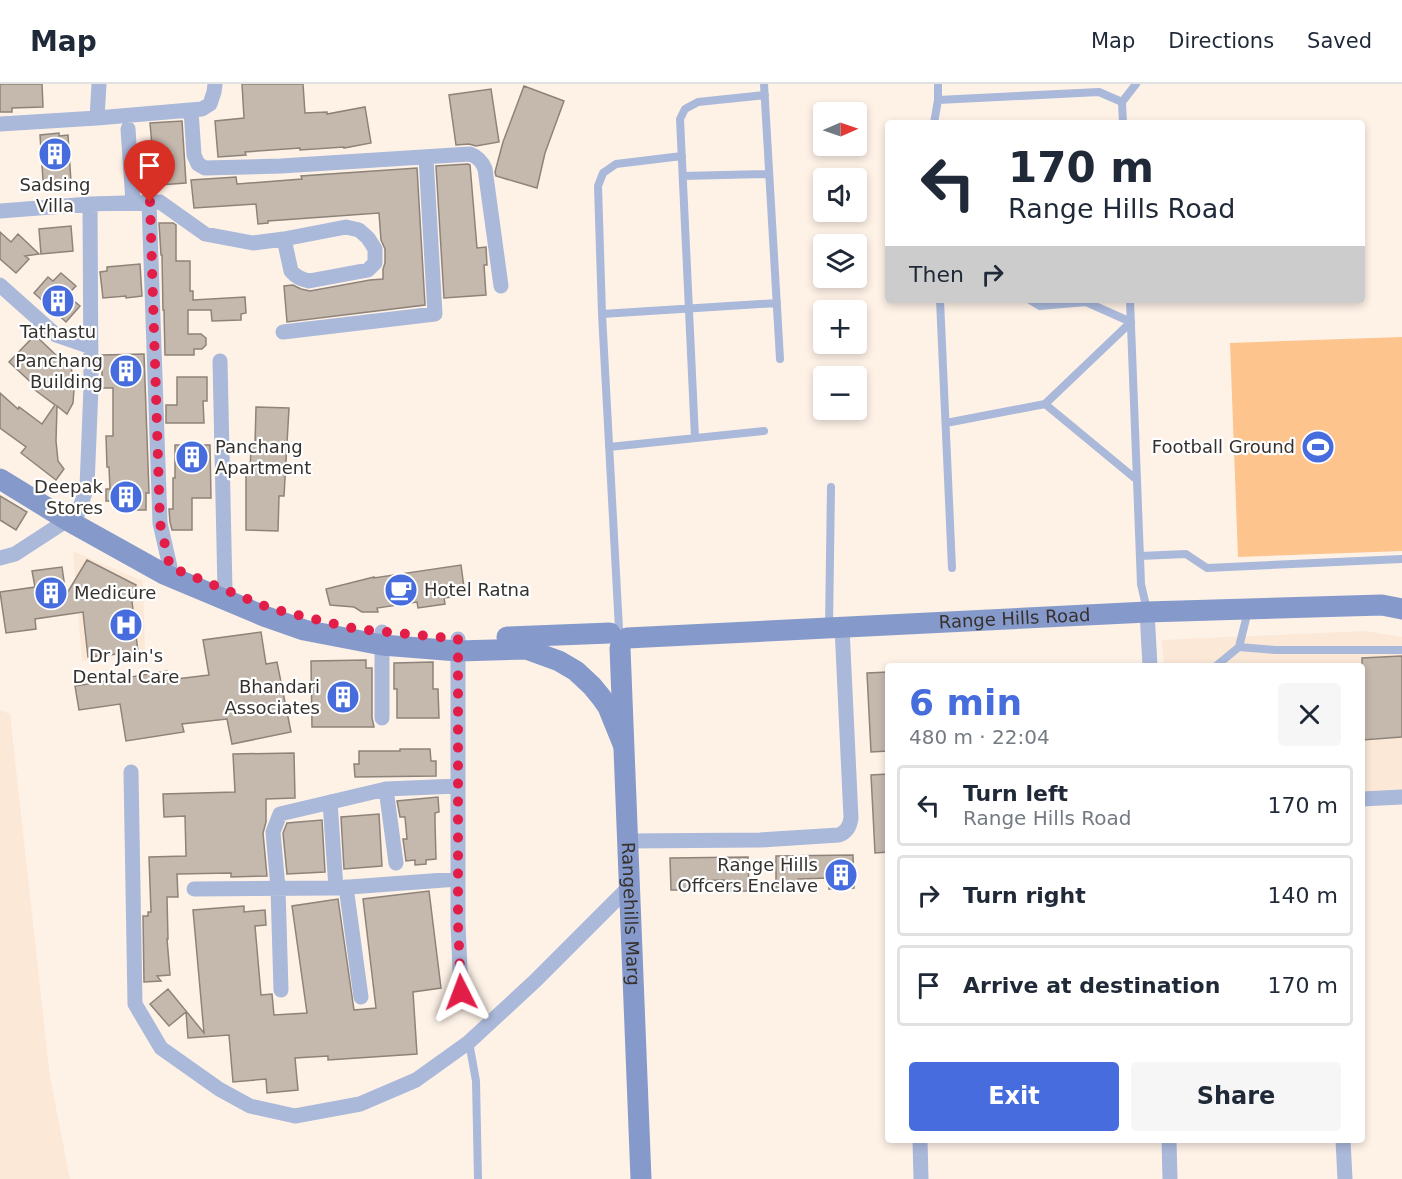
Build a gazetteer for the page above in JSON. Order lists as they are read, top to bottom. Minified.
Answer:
{"streets":{"main road":["Range Hills Road","Rangehills Marg"]},"crossings":[["Range Hills Road","Rangehills Marg"]],"places":{"building":["Sadsing Villa","Tathastu","Panchang Building","Panchang Apartment","Deepak Stores","Medicure","Bhandari Associates","Range Hills Offcers Enclave"],"sports":["Football Ground"],"cafe":["Hotel Ratna"],"hospital":["Dr Jain's Dental Care"]},"north":"right","page":{"header":"Map","nav":["Map","Directions","Saved"],"map_buttons":["+","−"],"turn":["170 m","Range Hills Road"],"then":"Then","heading":["6 min","480 m · 22:04"],"list":[{"name":"Turn left","note":"Range Hills Road","value":"170 m"},{"name":"Turn right","value":"140 m"},{"name":"Arrive at destination","value":"170 m"}],"buttons":["Exit","Share"]}}
